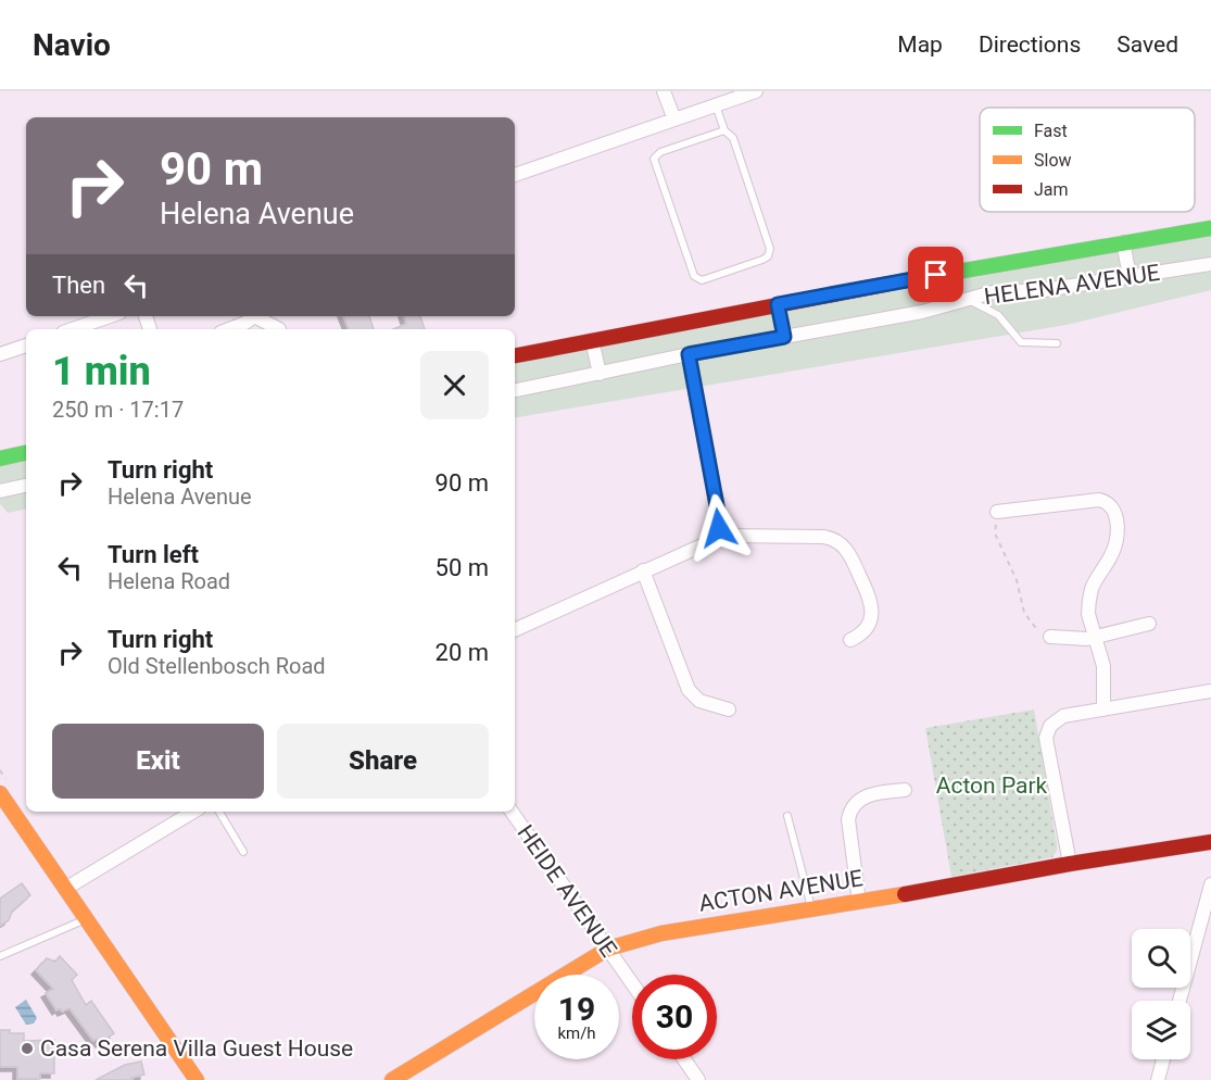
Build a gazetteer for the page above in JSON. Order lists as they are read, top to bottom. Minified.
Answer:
{"streets":{"street":["HELENA AVENUE","HEIDE AVENUE","ACTON AVENUE"]},"crossings":[["HEIDE AVENUE","ACTON AVENUE"]],"parks":["Acton Park"],"places":["Casa Serena Villa Guest House"],"legend":["Fast","Slow","Jam"],"page":{"header":"Navio","nav":["Map","Directions","Saved"],"turn":["90 m","Helena Avenue"],"then":"Then","heading":["1 min","250 m · 17:17"],"list":[{"name":"Turn right","note":"Helena Avenue","value":"90 m"},{"name":"Turn left","note":"Helena Road","value":"50 m"},{"name":"Turn right","note":"Old Stellenbosch Road","value":"20 m"}],"buttons":["Exit","Share"],"speed":"19 km/h","limit":"30"}}
